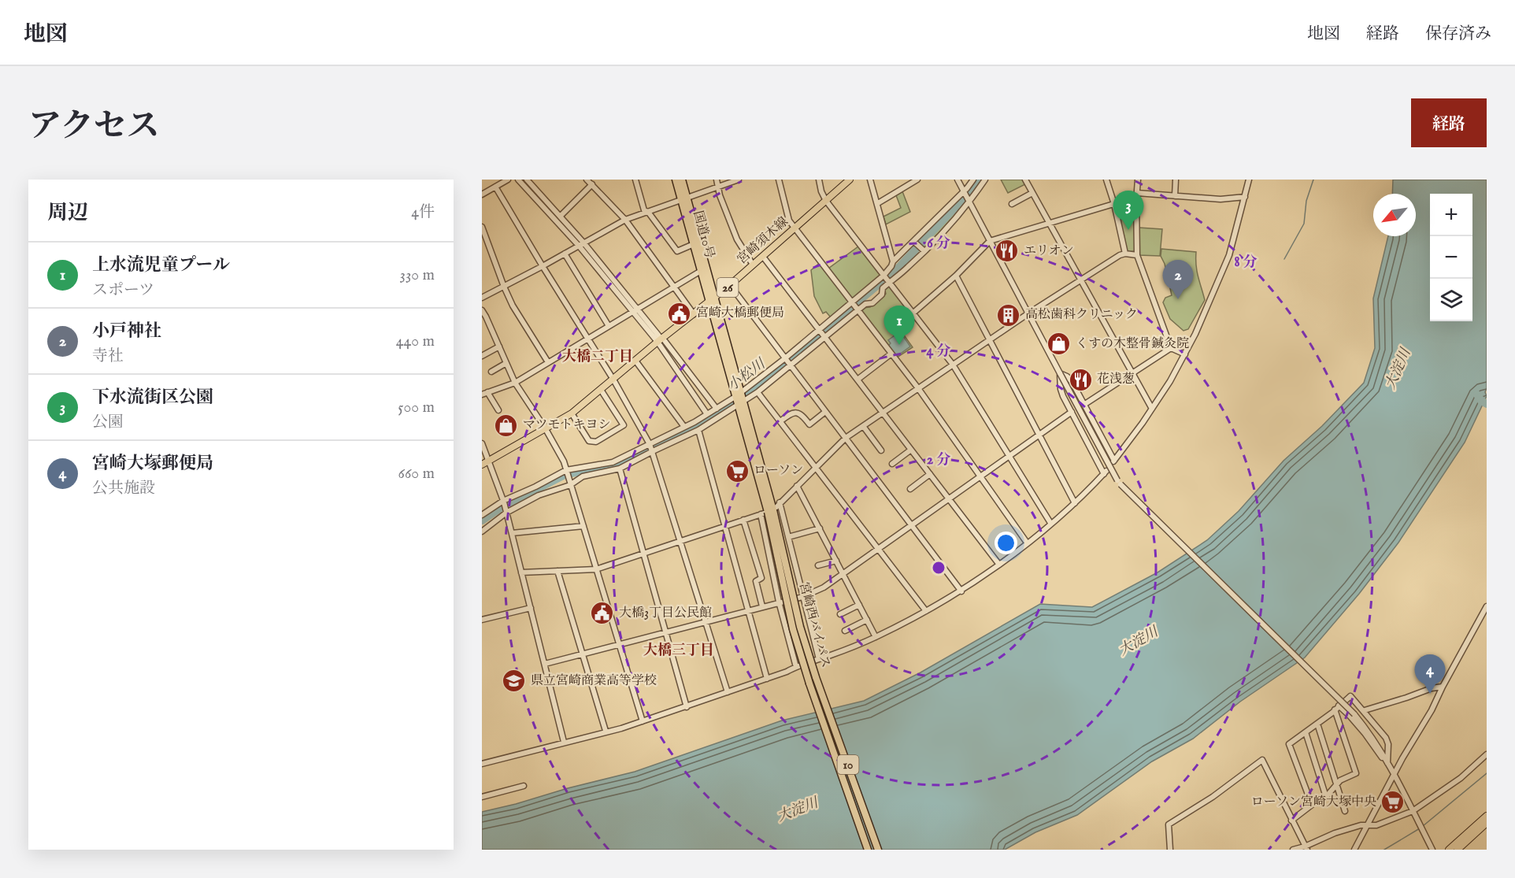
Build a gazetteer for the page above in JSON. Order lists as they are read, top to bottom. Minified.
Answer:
{"streets":{"highway":["国道10号","宮崎西バイパス","10"],"main road":["宮崎須木線","26"]},"crossings":[["国道10号","宮崎須木線"],["国道10号","宮崎西バイパス"]],"districts":["大橋二丁目","大橋三丁目"],"water":["大淀川","小松川"],"places":{"restaurant":["エリオン","花浅葱"],"public building":["宮崎大橋郵便局","大橋3丁目公民館"],"building":["高松歯科クリニック"],"shop":["くすの木整骨鍼灸院","マツモトキヨシ"],"supermarket":["ローソン","ローソン宮崎大塚中央"],"school or university":["県立宮崎商業高等学校"]},"north":"bottom left","page":{"header":"地図","nav":["地図","経路","保存済み"],"title":"アクセス","buttons":"経路","heading":["周辺","4件"],"pins":["3","2","1","4"],"map_buttons":["+","−"],"list":[{"mark":"1","name":"上水流児童プール","note":"スポーツ","value":"330 m"},{"mark":"2","name":"小戸神社","note":"寺社","value":"440 m"},{"mark":"3","name":"下水流街区公園","note":"公園","value":"500 m"},{"mark":"4","name":"宮崎大塚郵便局","note":"公共施設","value":"660 m"}]},"rings":["6 分","8 分","4 分","2 分"]}
